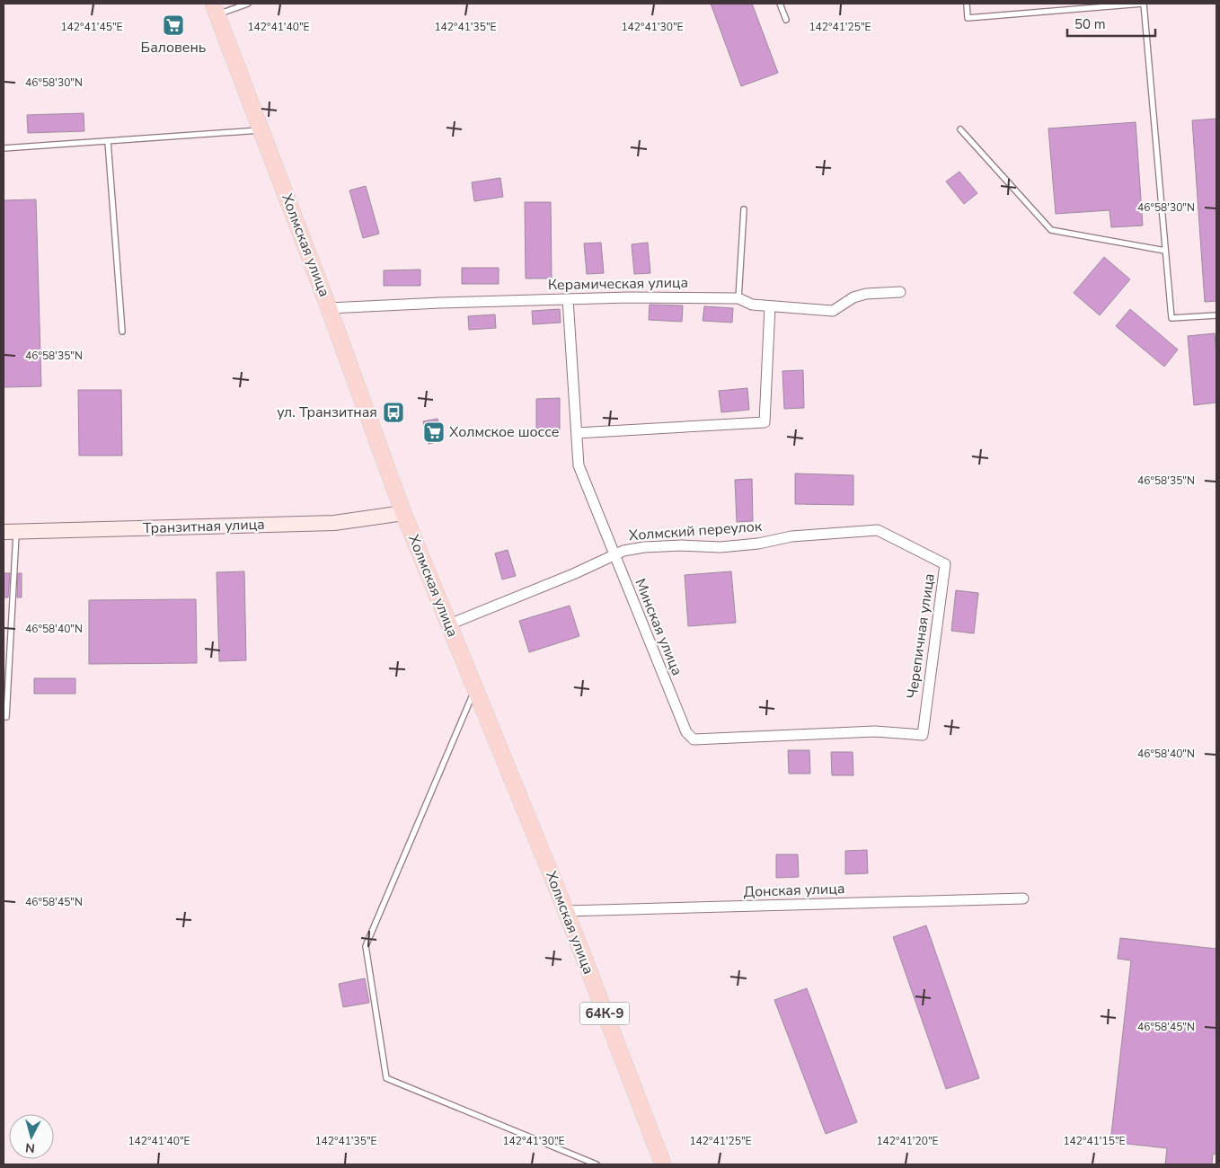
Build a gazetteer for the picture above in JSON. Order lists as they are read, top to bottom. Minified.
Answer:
{"streets":{"main road":["Холмская улица","Транзитная улица","64К-9"],"street":["Керамическая улица","Холмский переулок","Минская улица","Черепичная улица","Донская улица"]},"crossings":[["Холмская улица","Керамическая улица"],["Холмская улица","Транзитная улица"],["Холмская улица","Холмский переулок"],["Холмская улица","Донская улица"],["Керамическая улица","Минская улица"],["Холмский переулок","Минская улица"],["Холмский переулок","Черепичная улица"],["Минская улица","Черепичная улица"]],"places":{"supermarket":["Баловень","Холмское шоссе"],"bus stop":["ул. Транзитная"]},"scale_bar":"50 m","north":"bottom","coordinates":["142°41'45\"E","142°41'40\"E","142°41'35\"E","142°41'30\"E","142°41'25\"E","46°58'30\"N","46°58'35\"N","46°58'40\"N","46°58'45\"N","142°41'20\"E","142°41'15\"E"]}
